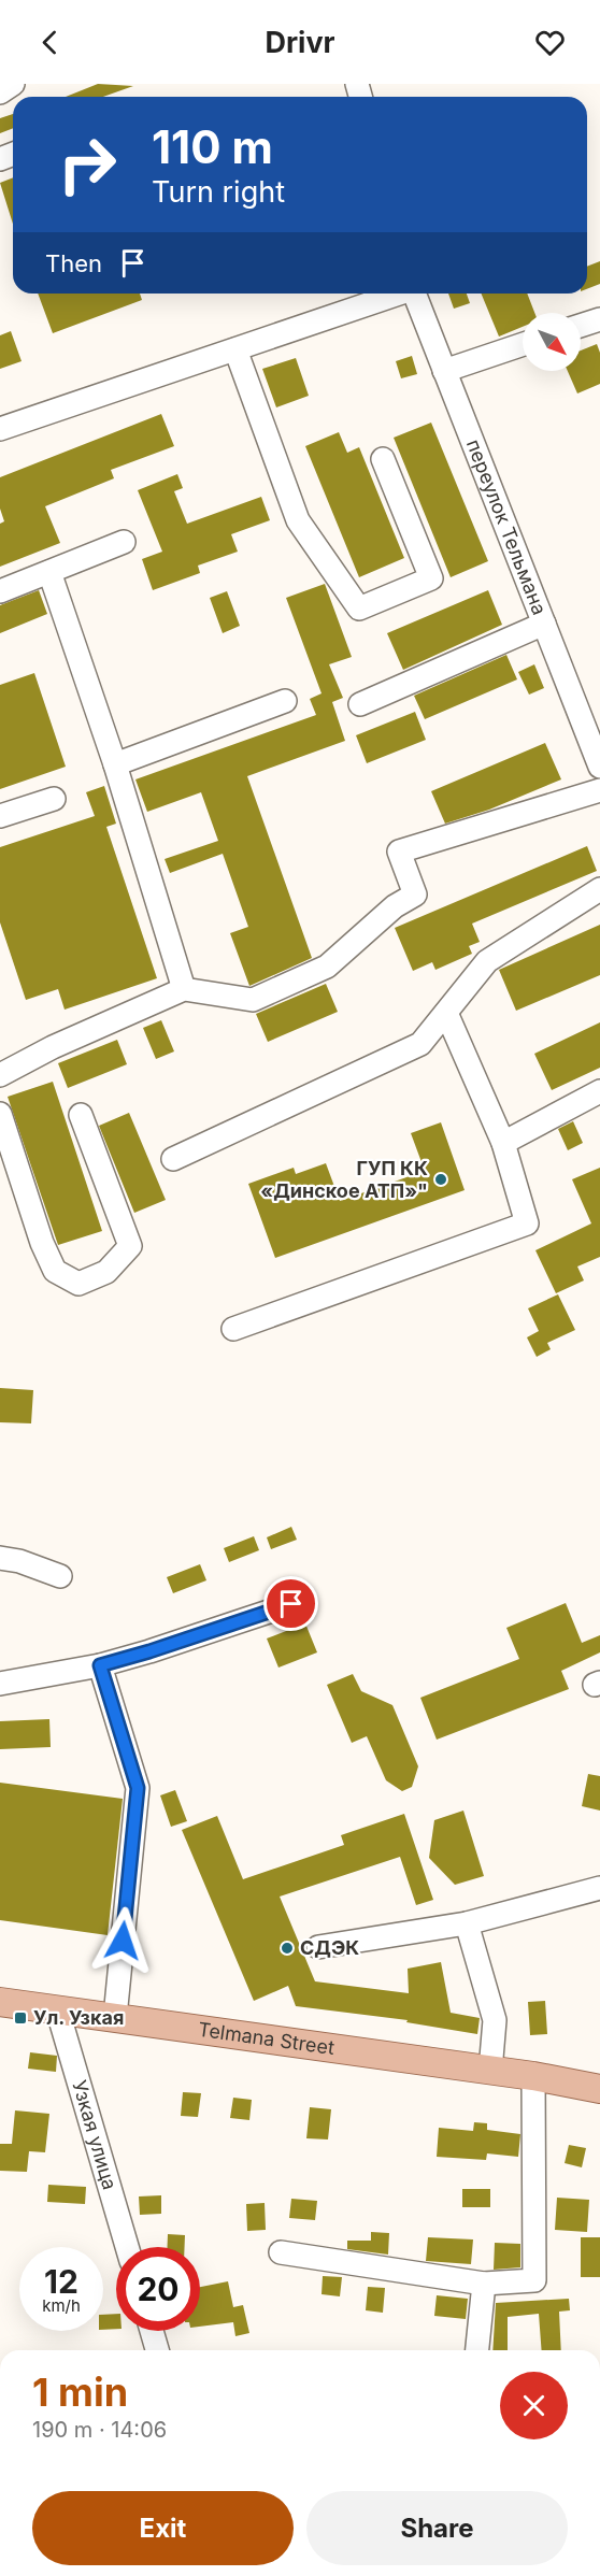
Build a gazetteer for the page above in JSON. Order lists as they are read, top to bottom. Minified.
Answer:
{"streets":{"main road":["Telmana Street"],"street":["переулок Тельмана","Узкая улица"]},"crossings":[["Telmana Street","Узкая улица"]],"places":{"other":["ГУП КК «Динское АТП»\"","СДЭК"],"transit":["Ул. Узкая"]},"north":"bottom right","page":{"header":"Drivr","turn":["110 m","Turn right"],"then":"Then","speed":"12 km/h","limit":"20","heading":["1 min","190 m · 14:06"],"buttons":["Exit","Share"]}}
